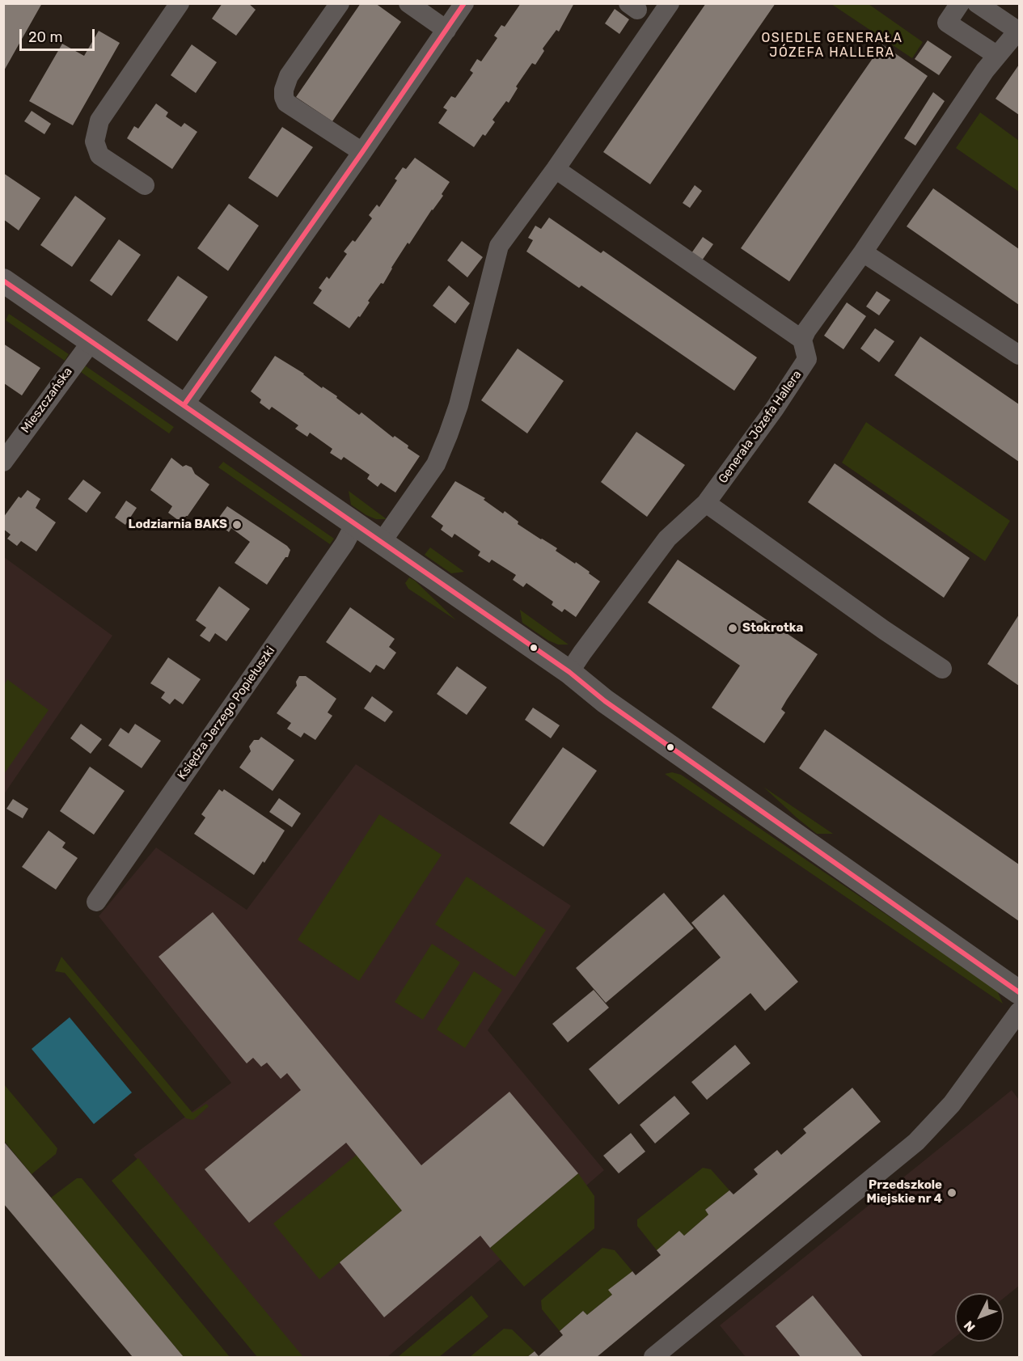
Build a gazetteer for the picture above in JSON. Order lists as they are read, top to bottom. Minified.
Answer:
{"streets":{"street":["Mieszczańska","Generała Józefa Hallera","Księdza Jerzego Popiełuszki"]},"districts":["OSIEDLE GENERAŁA JÓZEFA HALLERA"],"places":["Lodziarnia BAKS","Stokrotka","Przedszkole Miejskie nr 4"],"scale_bar":"20 m","north":"bottom left"}
